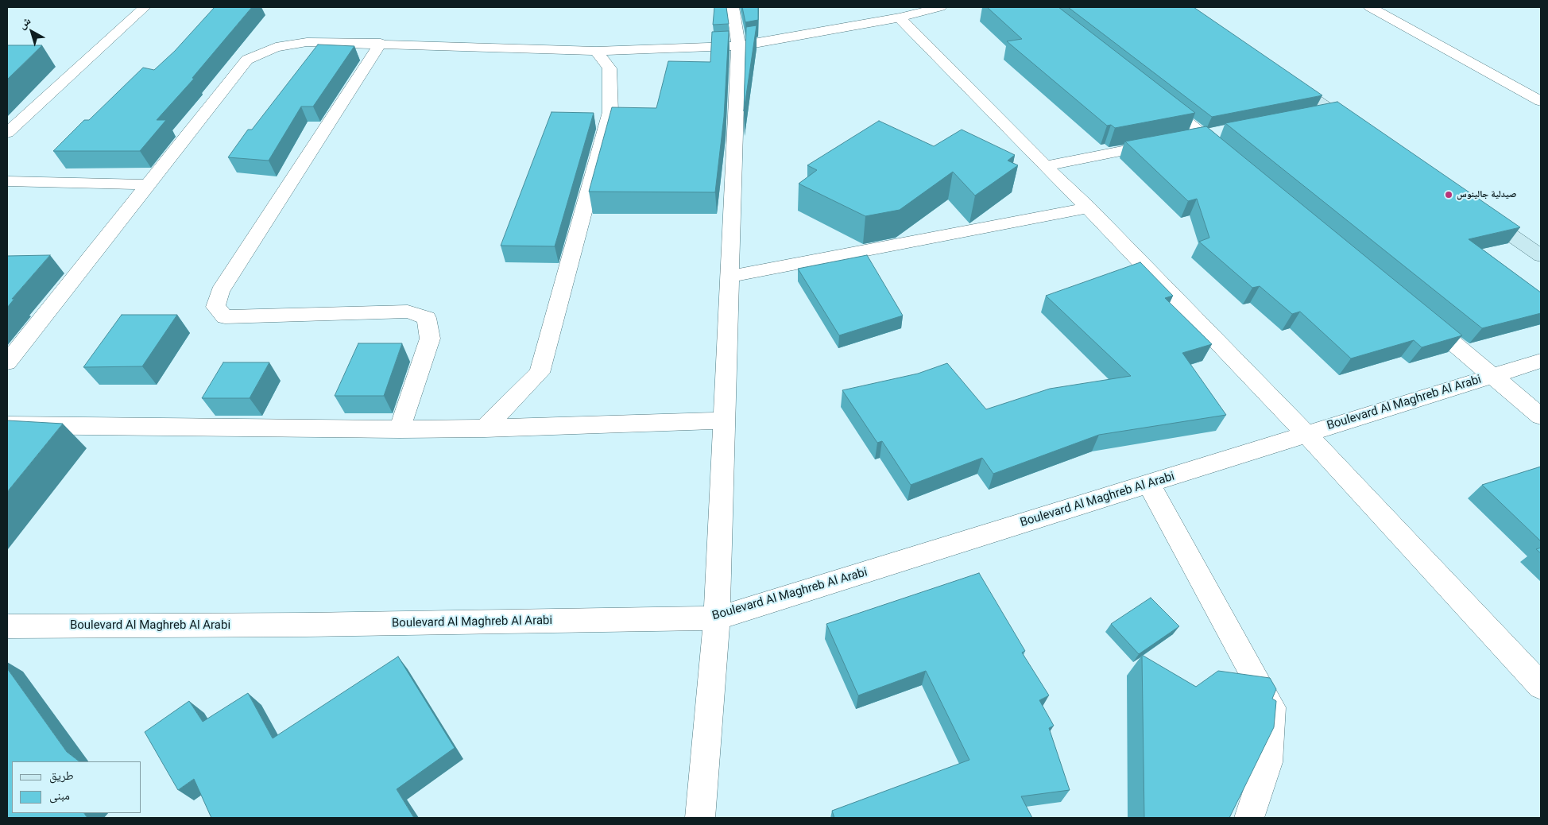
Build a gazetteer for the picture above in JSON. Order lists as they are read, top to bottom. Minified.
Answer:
{"streets":{"street":["Boulevard Al Maghreb Al Arabi"]},"places":["صيدلية جالينوس"],"legend":["طريق","مبنى"],"north":"top left"}
